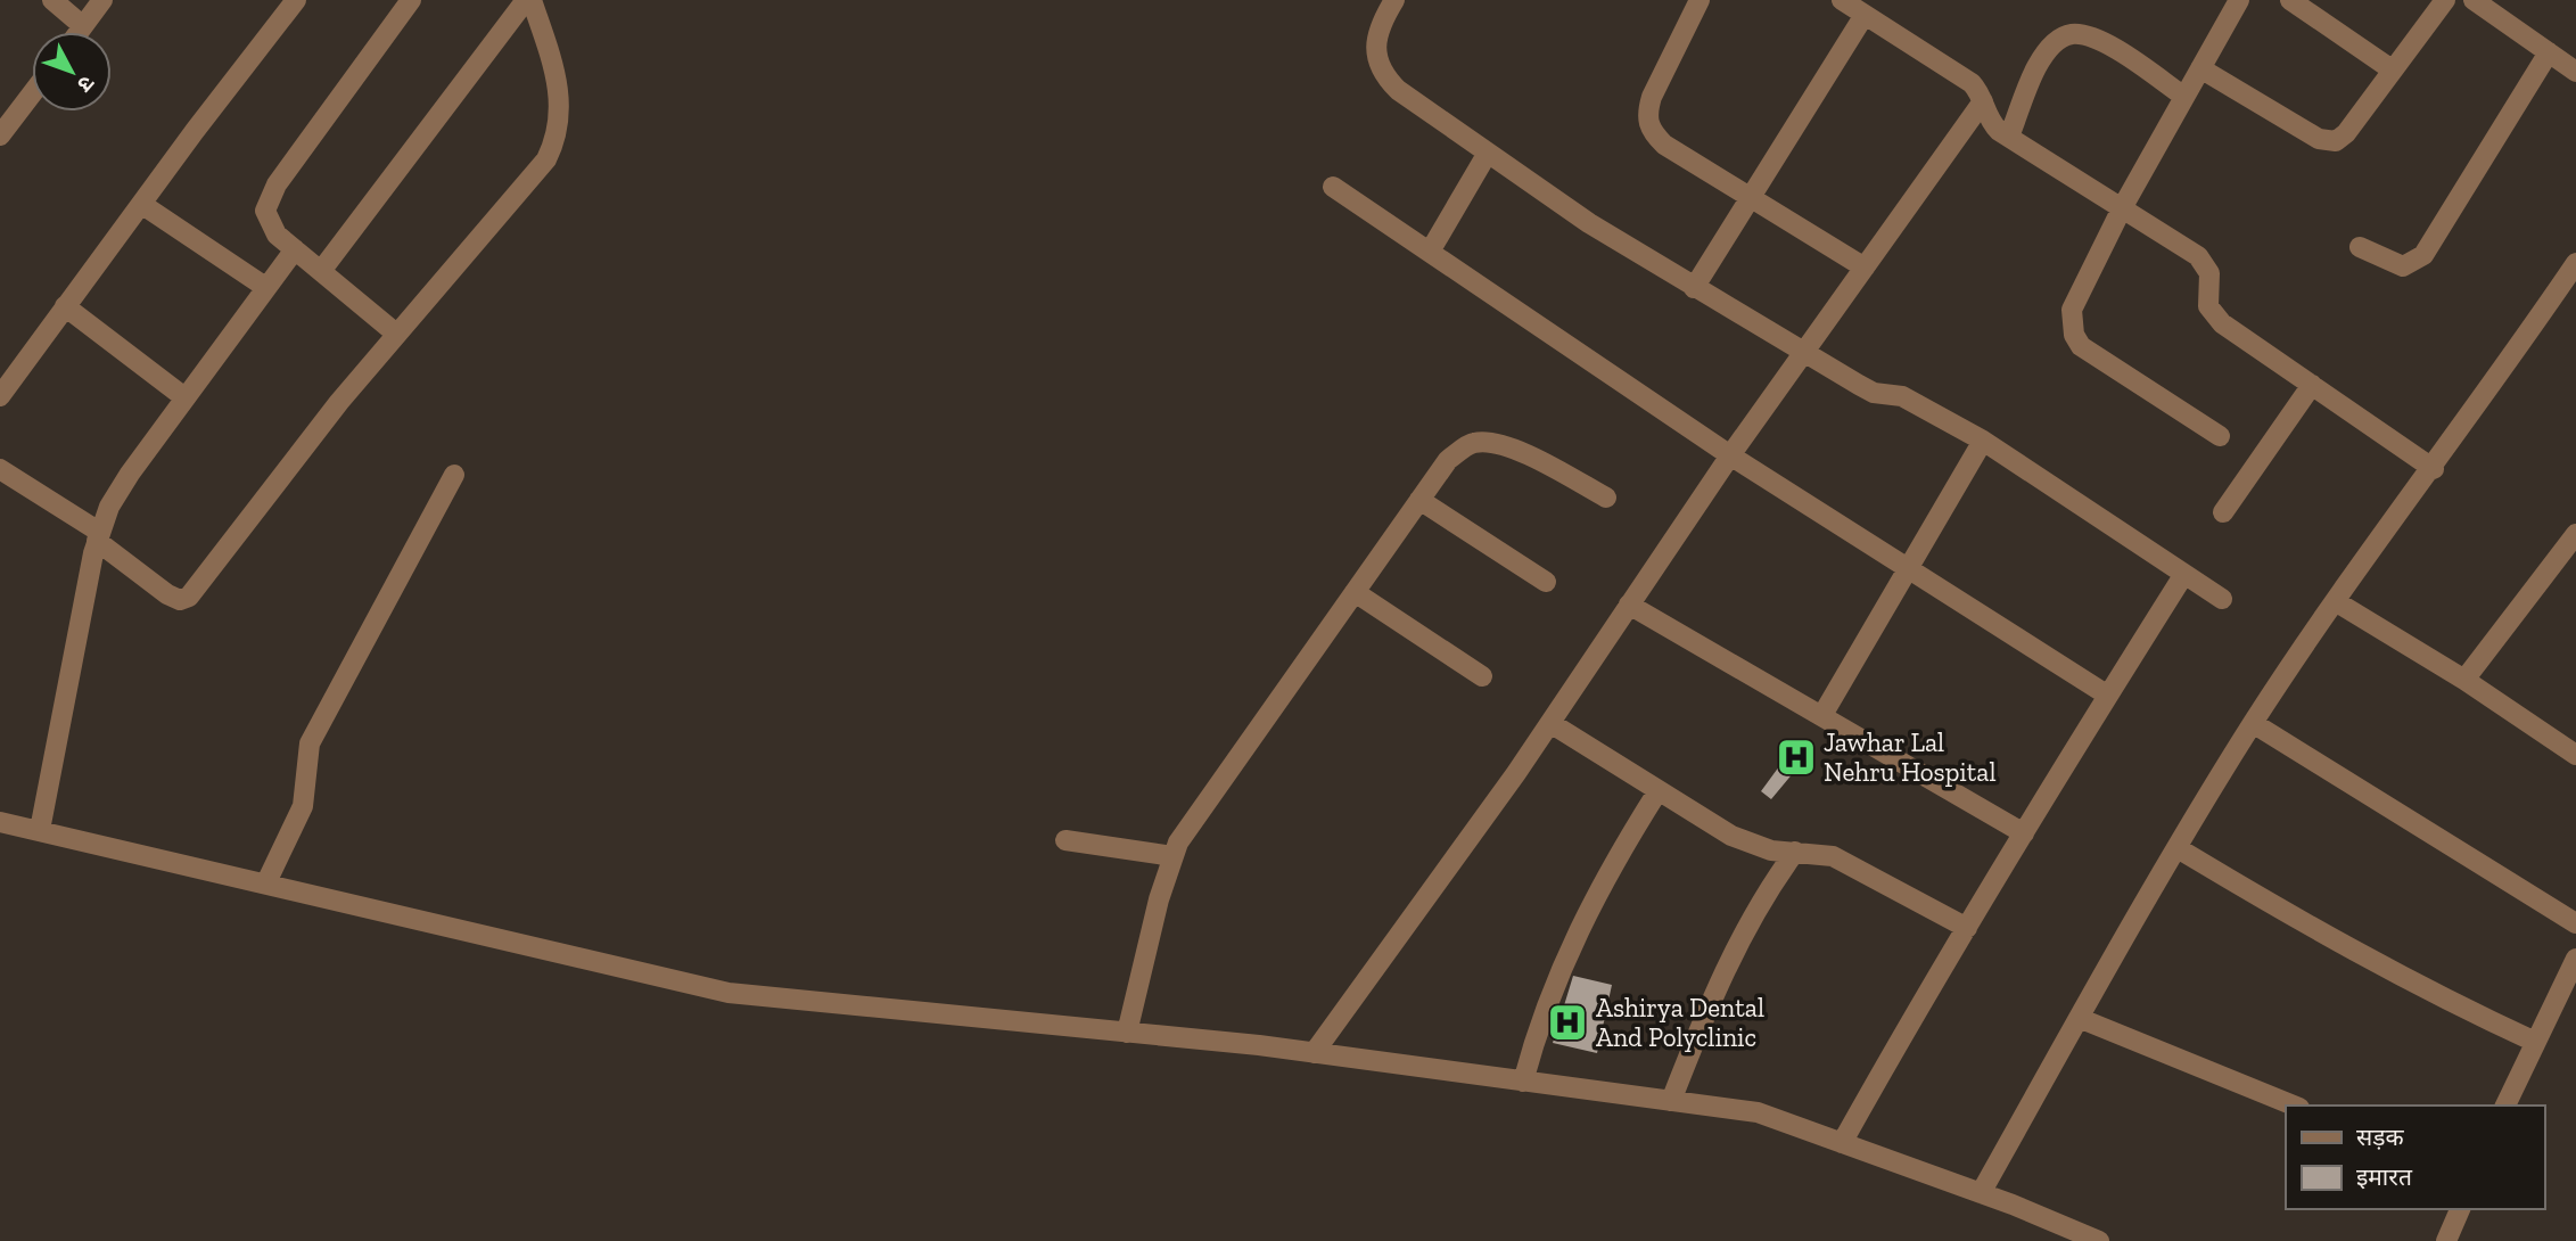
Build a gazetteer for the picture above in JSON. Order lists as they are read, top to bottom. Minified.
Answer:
{"places":{"hospital":["Jawhar Lal Nehru Hospital","Ashirya Dental And Polyclinic"]},"legend":["सड़क","इमारत"],"north":"bottom right"}
